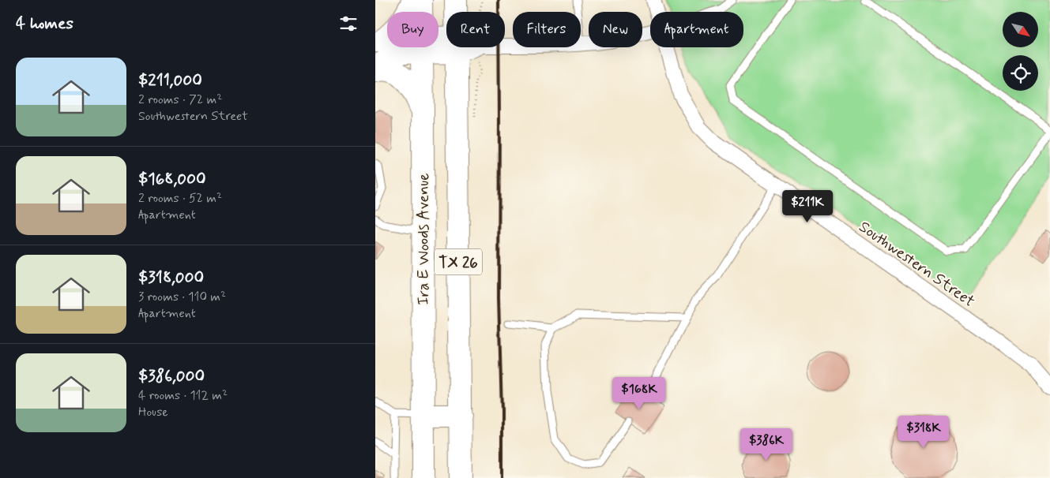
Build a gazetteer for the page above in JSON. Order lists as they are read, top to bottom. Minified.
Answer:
{"streets":{"main road":["Ira E Woods Avenue","TX 26"],"street":["Southwestern Street"]},"north":"bottom right","page":{"heading":"4 homes","chip":["Buy","Rent","Filters","New","Apartment"],"list":[{"name":"$211,000","note":"2 rooms · 72 m² · Southwestern Street"},{"name":"$168,000","note":"2 rooms · 52 m² · Apartment"},{"name":"$318,000","note":"3 rooms · 110 m² · Apartment"},{"name":"$386,000","note":"4 rooms · 112 m² · House"}],"price":["$211K","$168K","$318K","$386K"]}}
